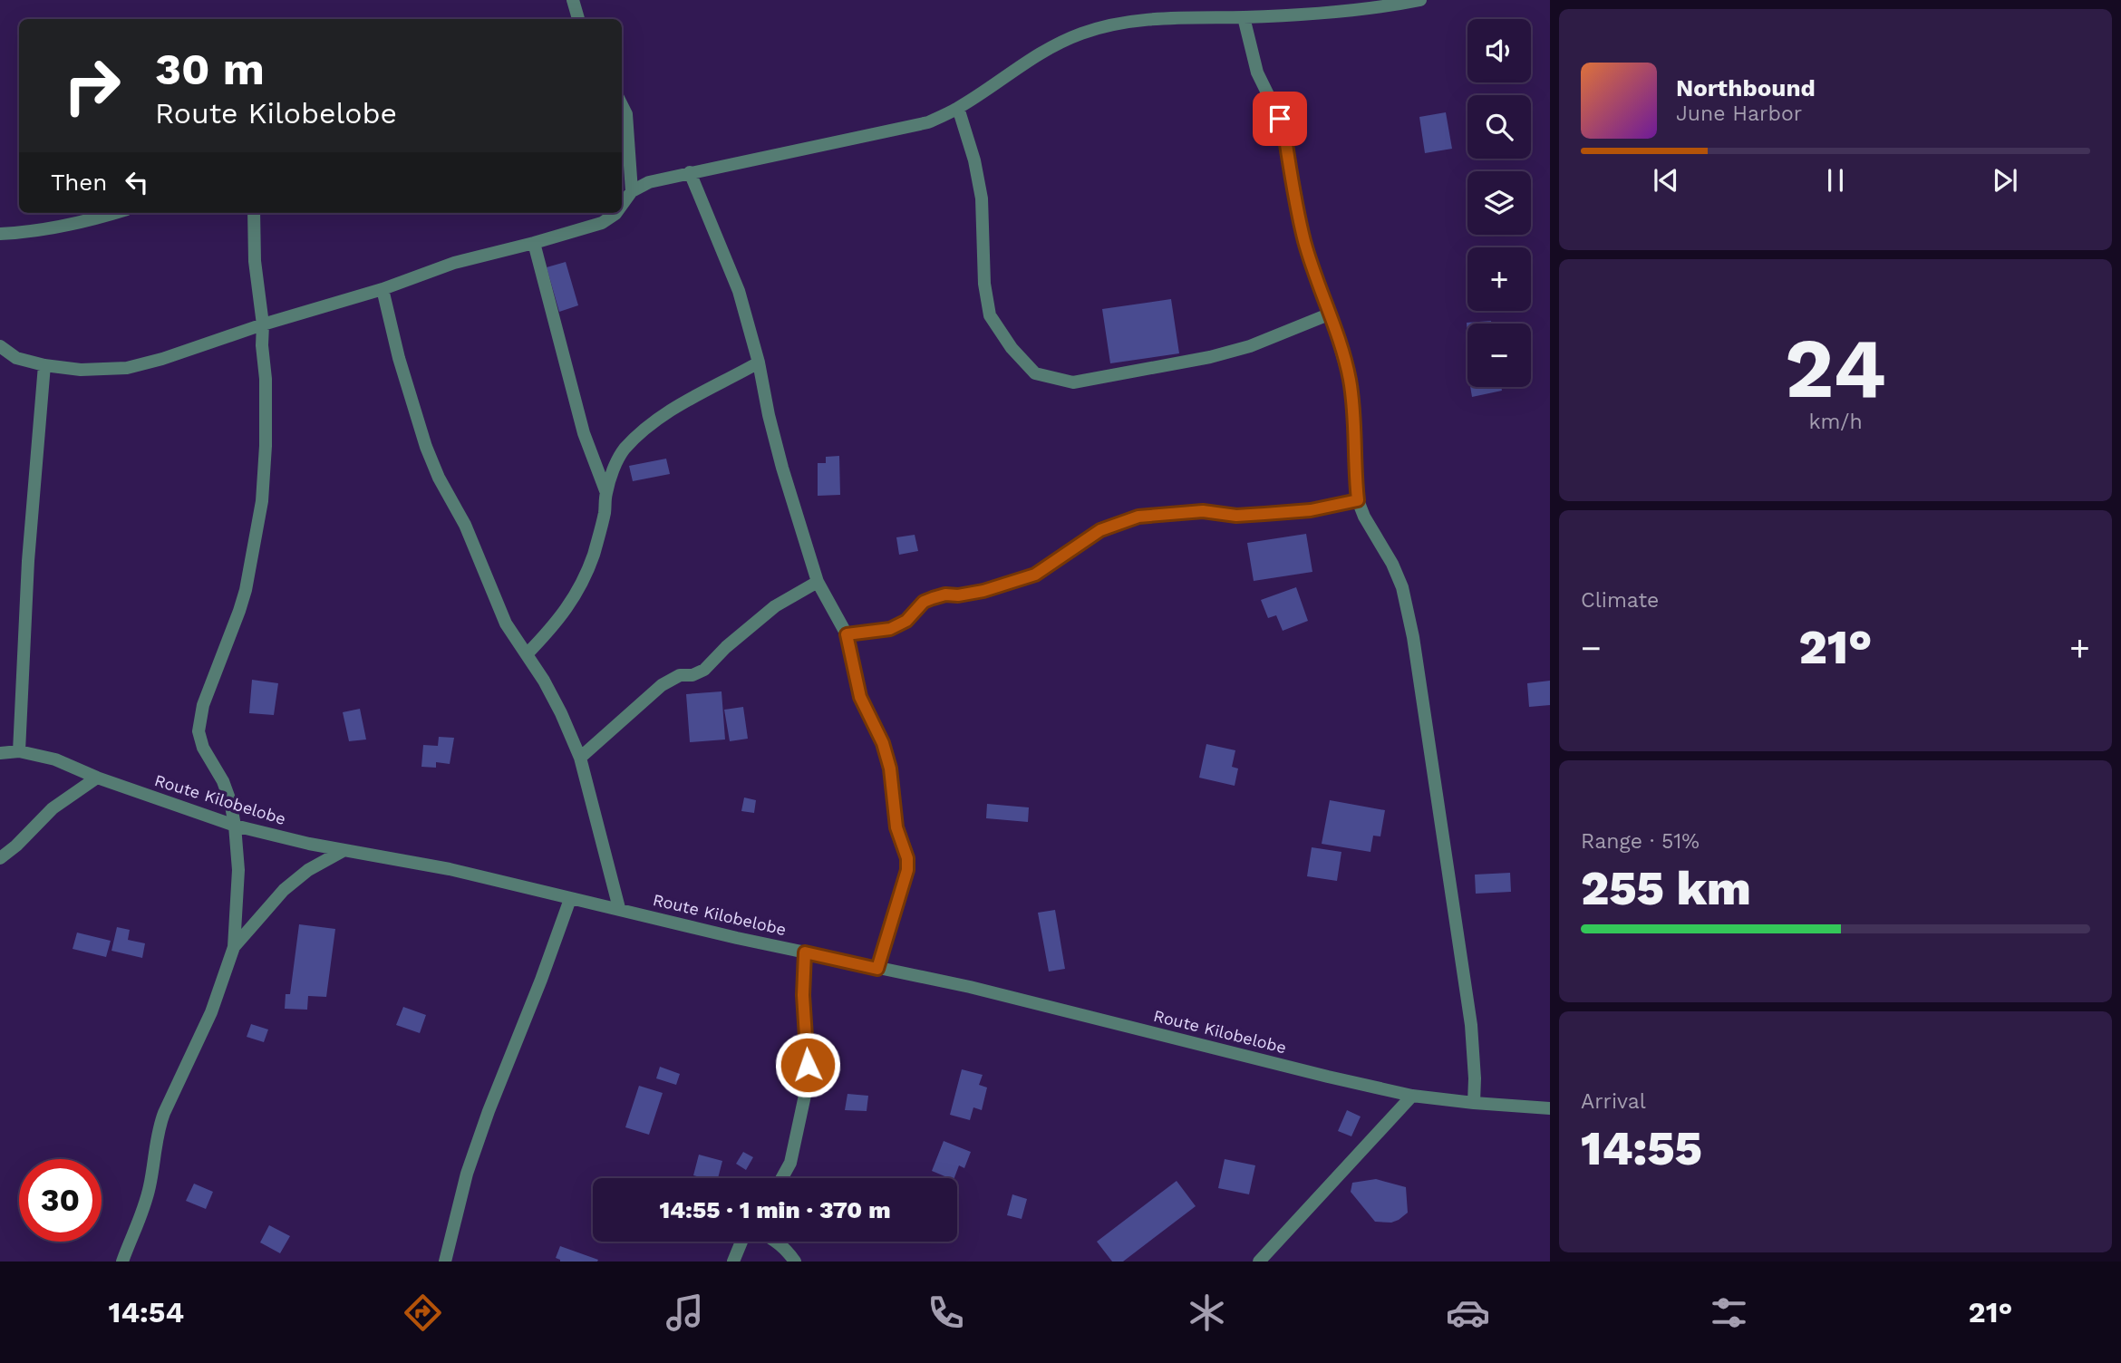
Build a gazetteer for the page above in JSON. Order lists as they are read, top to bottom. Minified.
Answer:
{"streets":{"street":["Route Kilobelobe"]},"page":{"map_buttons":["+","−"],"turn":["30 m","Route Kilobelobe"],"song":["Northbound","June Harbor"],"then":"Then","tile":[["24","km/h"],"Climate",["Range · 51%","255 km"],["Arrival","14:55"]],"heat":["−","21°","+"],"limit":"30","trip":"14:55 · 1 min · 370 m","tabs":["14:54","21°"]}}
